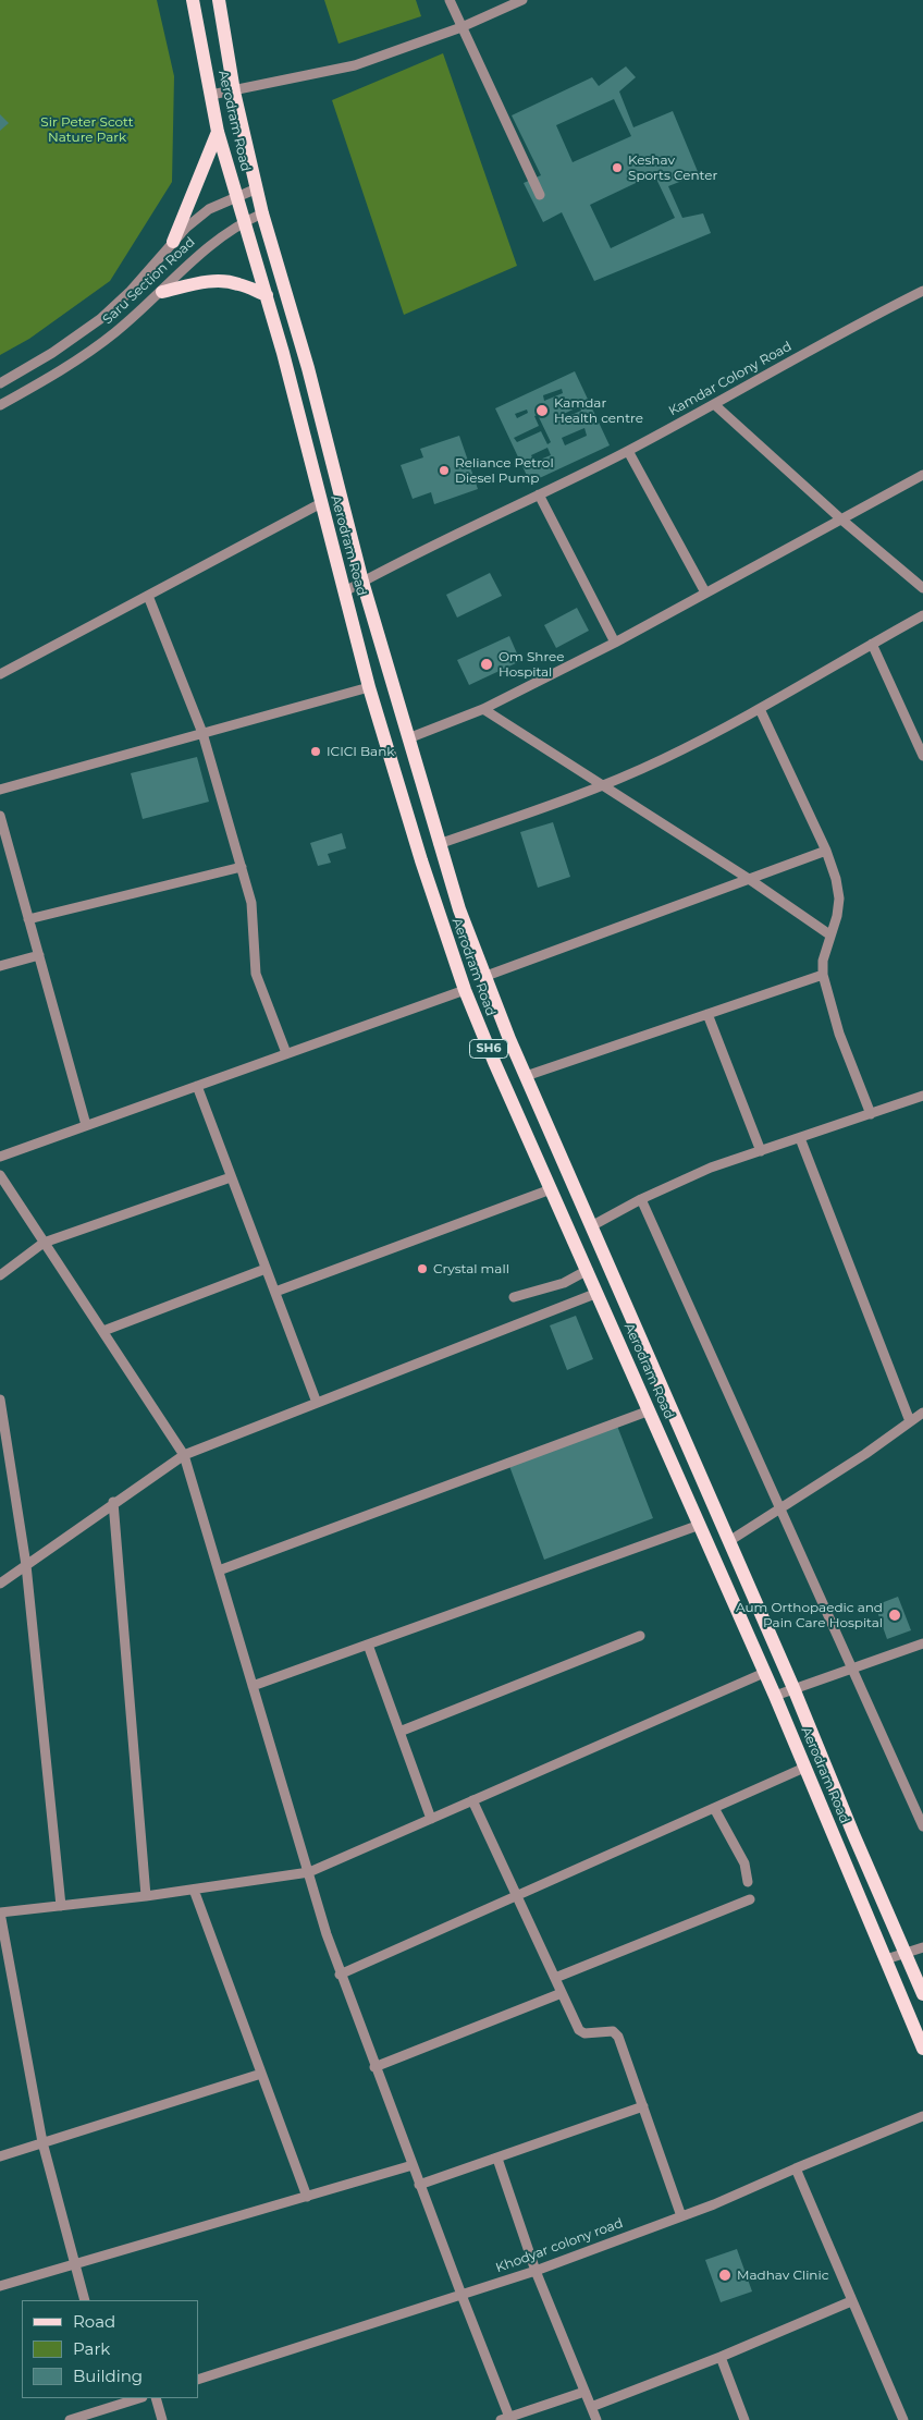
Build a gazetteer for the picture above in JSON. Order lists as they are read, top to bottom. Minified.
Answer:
{"streets":{"main road":["Aerodram Road","SH6"],"street":["Saru Section Road","Kamdar Colony Road","Khodyar colony road"]},"crossings":[["Aerodram Road","Saru Section Road"],["Aerodram Road","Kamdar Colony Road"]],"parks":["Sir Peter Scott Nature Park"],"places":["Keshav Sports Center","Kamdar Health centre","Reliance Petrol Diesel Pump","Om Shree Hospital","ICICI Bank","Crystal mall","Aum Orthopaedic and Pain Care Hospital","Madhav Clinic"],"legend":["Road","Park","Building"]}
